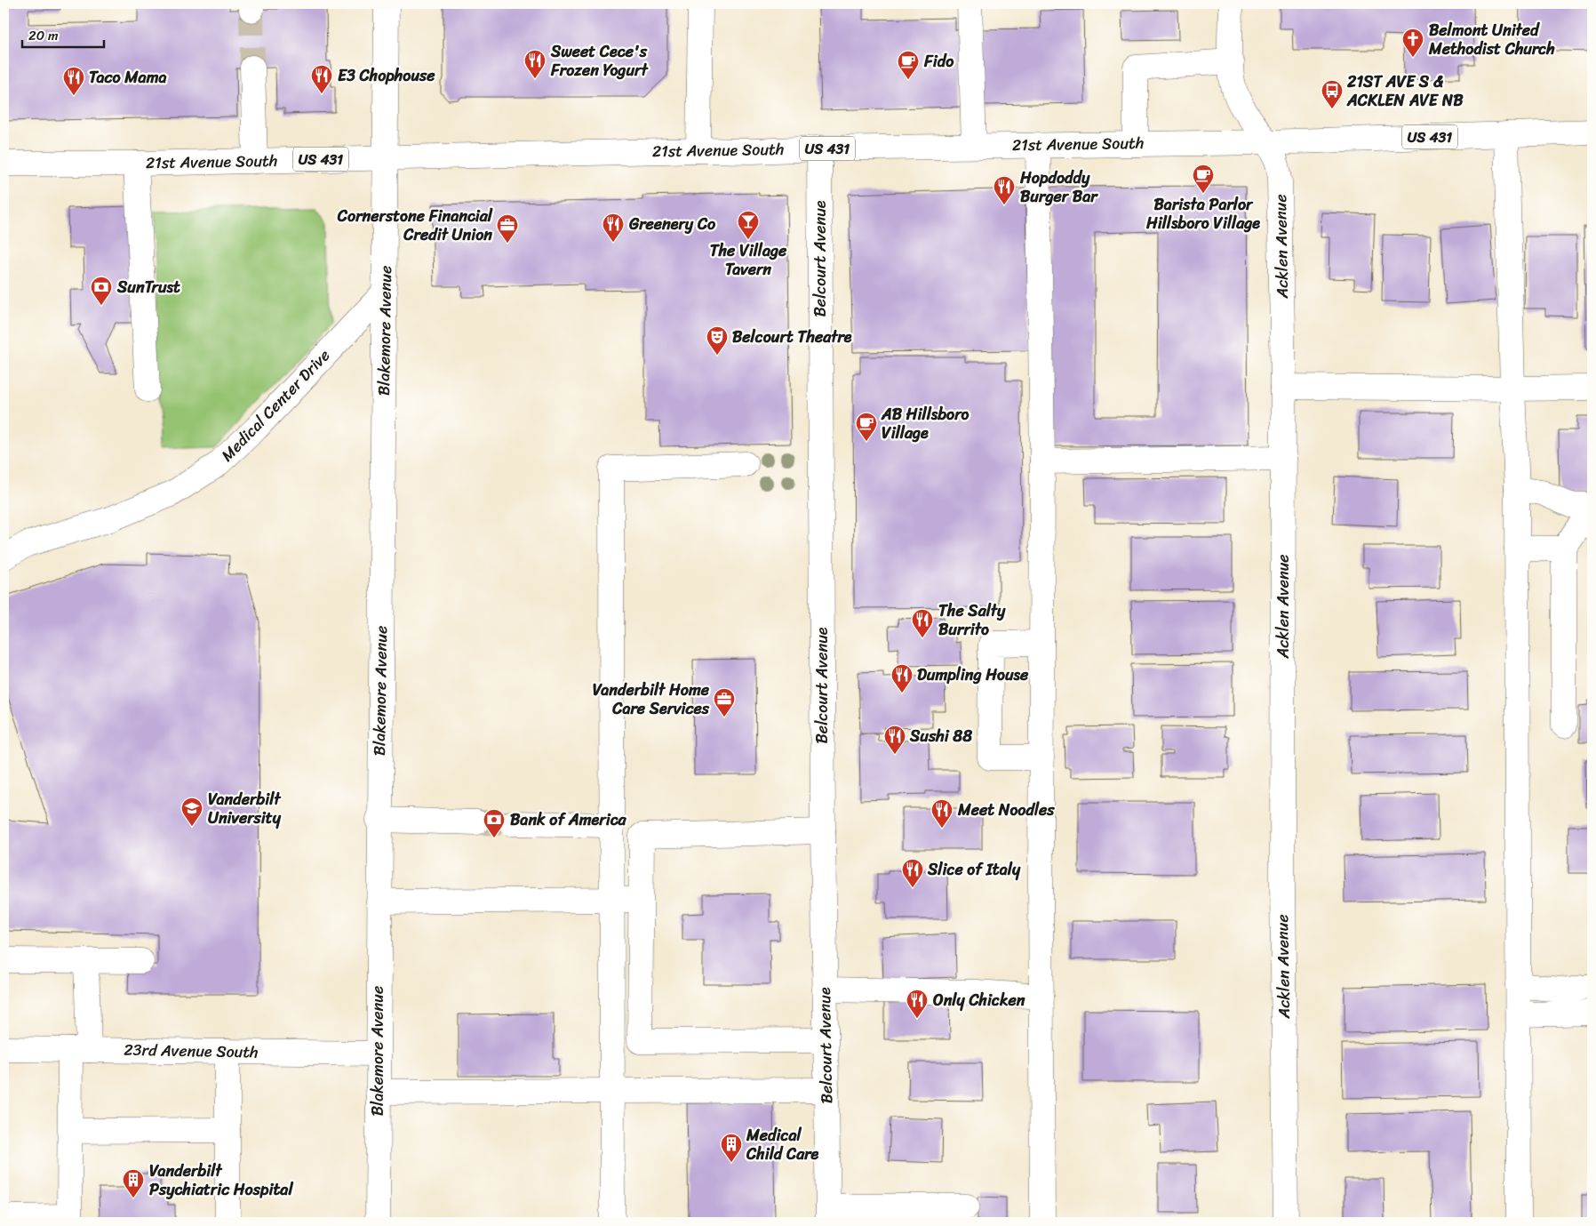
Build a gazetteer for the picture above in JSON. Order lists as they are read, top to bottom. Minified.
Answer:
{"streets":{"street":["US 431","21st Avenue South","Acklen Avenue","Belcourt Avenue","Blakemore Avenue","Medical Center Drive","23rd Avenue South"]},"crossings":[["21st Avenue South","Acklen Avenue"],["21st Avenue South","Belcourt Avenue"],["21st Avenue South","Blakemore Avenue"],["Blakemore Avenue","Medical Center Drive"],["Blakemore Avenue","23rd Avenue South"]],"places":{"church":["Belmont United Methodist Church"],"restaurant":["Sweet Cece's Frozen Yogurt","E3 Chophouse","Taco Mama","Hopdoddy Burger Bar","Greenery Co","The Salty Burrito","Dumpling House","Sushi 88","Meet Noodles","Slice of Italy","Only Chicken"],"cafe":["Fido","Barista Parlor Hillsboro Village","AB Hillsboro Village"],"bus stop":["21ST AVE S & ACKLEN AVE NB"],"bar":["The Village Tavern"],"office":["Cornerstone Financial Credit Union","Vanderbilt Home Care Services"],"bank":["SunTrust","Bank of America"],"theatre":["Belcourt Theatre"],"school or university":["Vanderbilt University"],"building":["Medical Child Care","Vanderbilt Psychiatric Hospital"]},"scale_bar":"20 m"}
